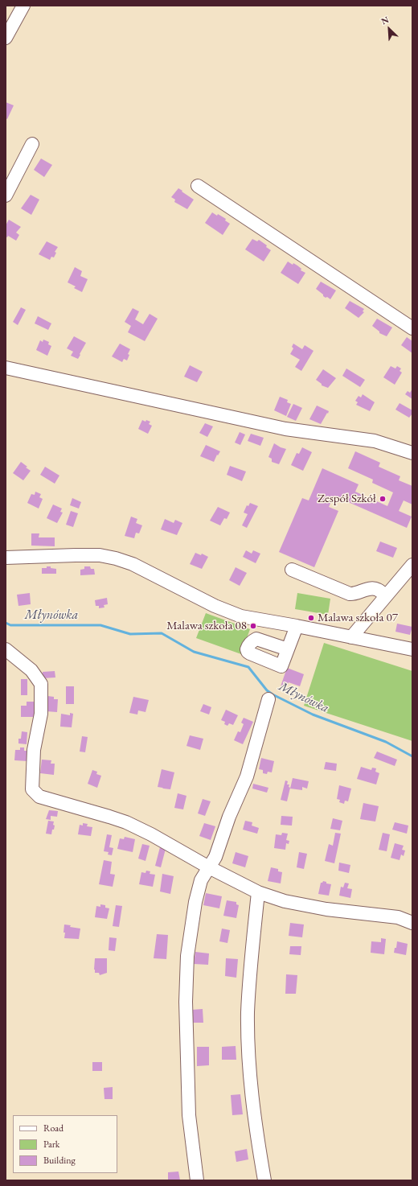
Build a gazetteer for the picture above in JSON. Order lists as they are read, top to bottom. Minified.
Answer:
{"water":["Młynówka"],"places":["Zespół Szkół","Malawa szkoła 07","Malawa szkoła 08"],"legend":["Road","Park","Building"],"north":"top left"}
